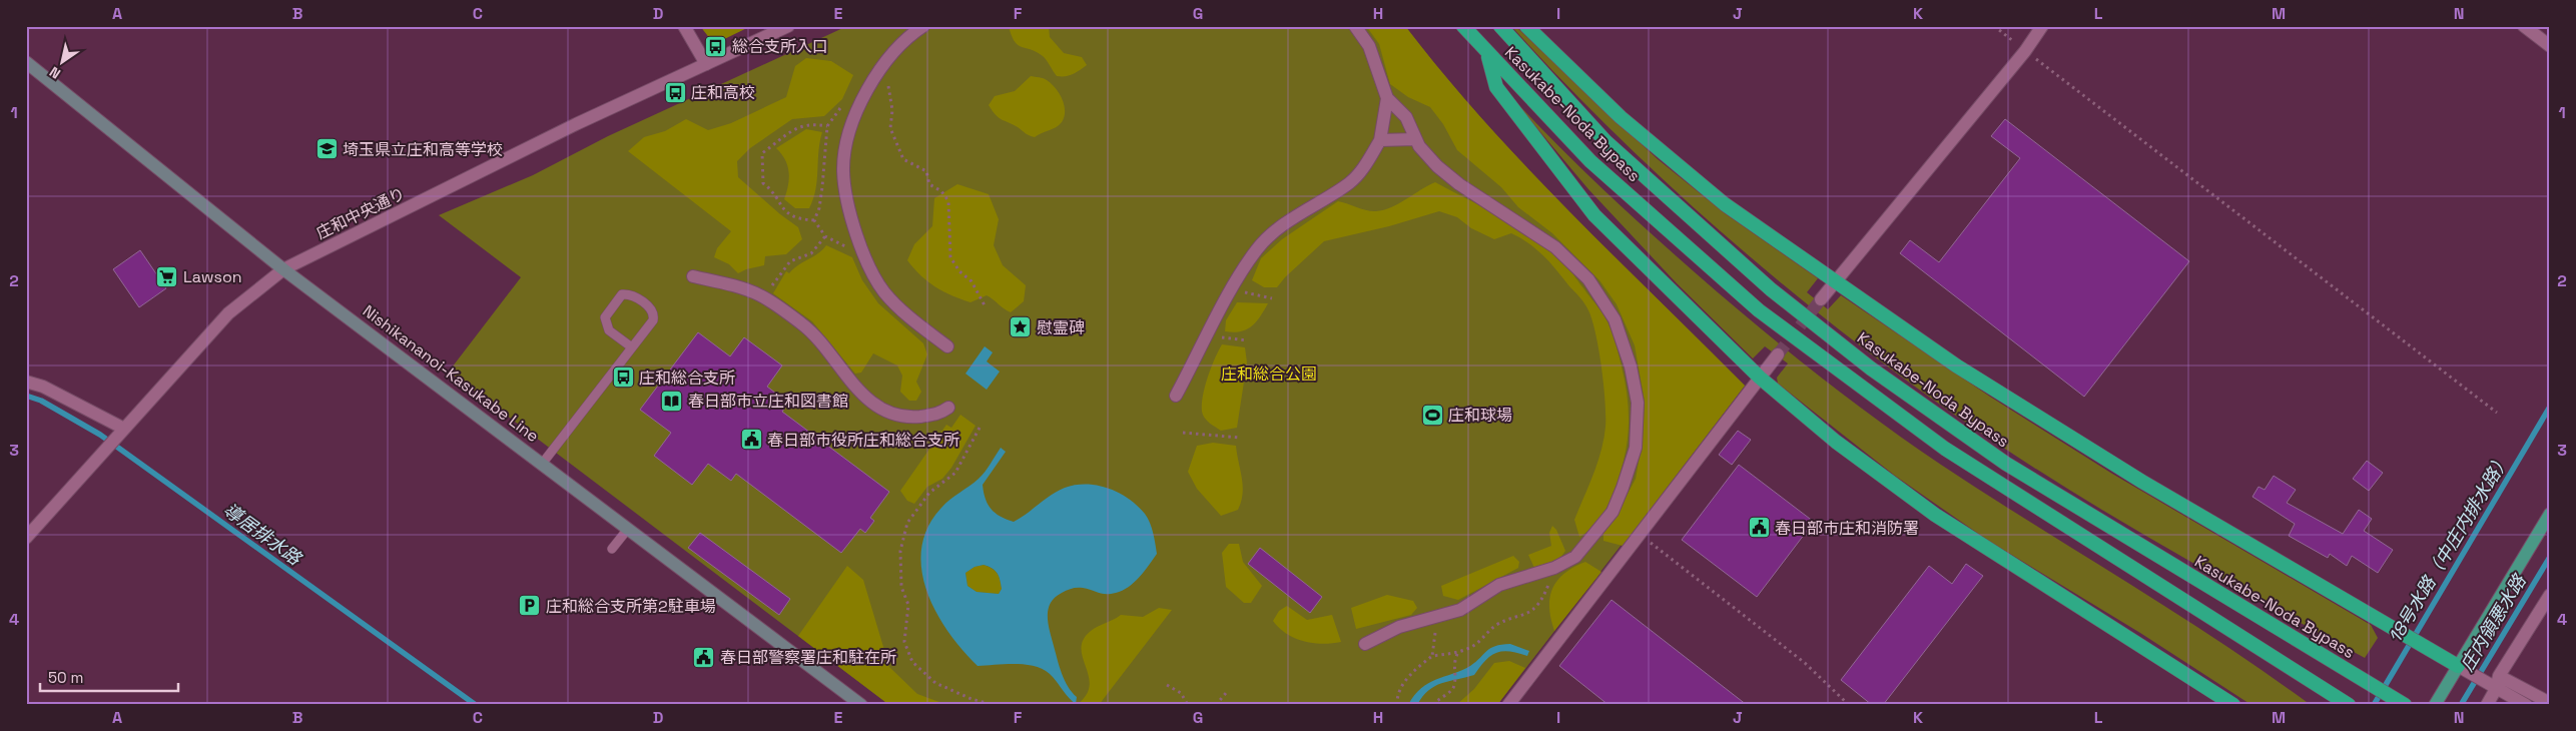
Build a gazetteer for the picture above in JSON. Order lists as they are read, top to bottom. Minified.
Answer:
{"streets":{"highway":["Kasukabe-Noda Bypass"],"main road":["Nishikananoi-Kasukabe Line"],"street":["庄和中央通り"]},"crossings":[["庄和中央通り","Nishikananoi-Kasukabe Line"]],"water":["導居排水路","18号水路（中庄内排水路）","庄内領悪水路"],"parks":["庄和総合公園"],"places":{"bus stop":["総合支所入口","庄和高校","庄和総合支所"],"school or university":["埼玉県立庄和高等学校"],"supermarket":["Lawson"],"place":["慰霊碑"],"library":["春日部市立庄和図書館"],"sports":["庄和球場"],"public building":["春日部市役所庄和総合支所","春日部市庄和消防署","春日部警察署庄和駐在所"],"parking":["庄和総合支所第2駐車場"]},"scale_bar":"50 m","north":"bottom left","grid":{"columns":["A","B","C","D","E","F","G","H","I","J","K","L","M","N"],"rows":["1","2","3","4"]}}
